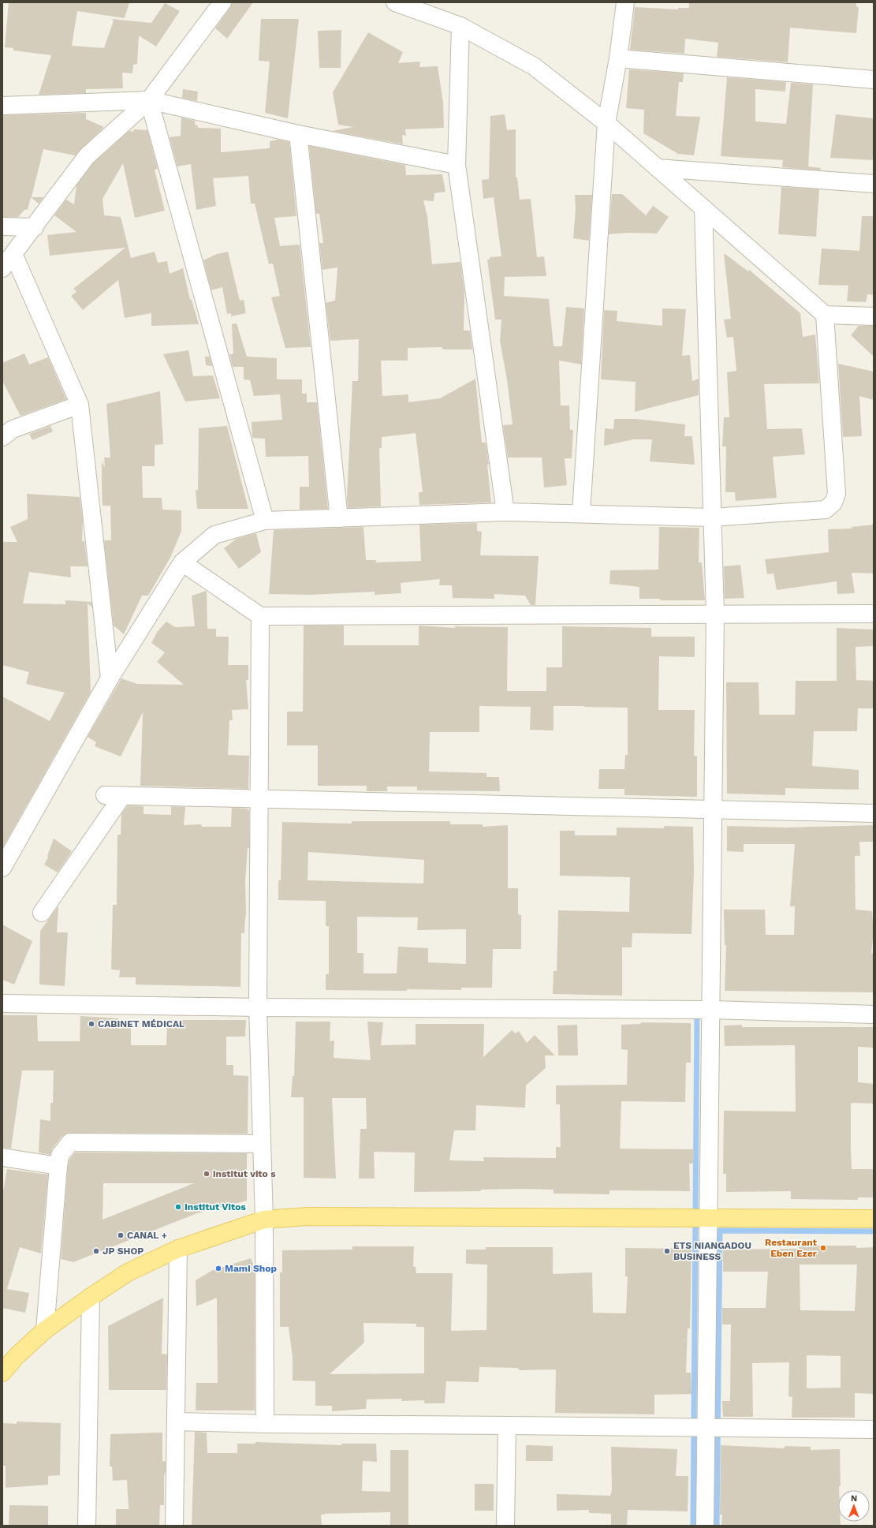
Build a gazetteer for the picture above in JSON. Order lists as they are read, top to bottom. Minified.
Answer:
{"places":["CABINET MÉDICAL","institut vito s","Institut Vitos","CANAL +","Restaurant Eben Ezer","JP SHOP","ETS NIANGADOU BUSINESS","Mami Shop"],"north":"top"}
